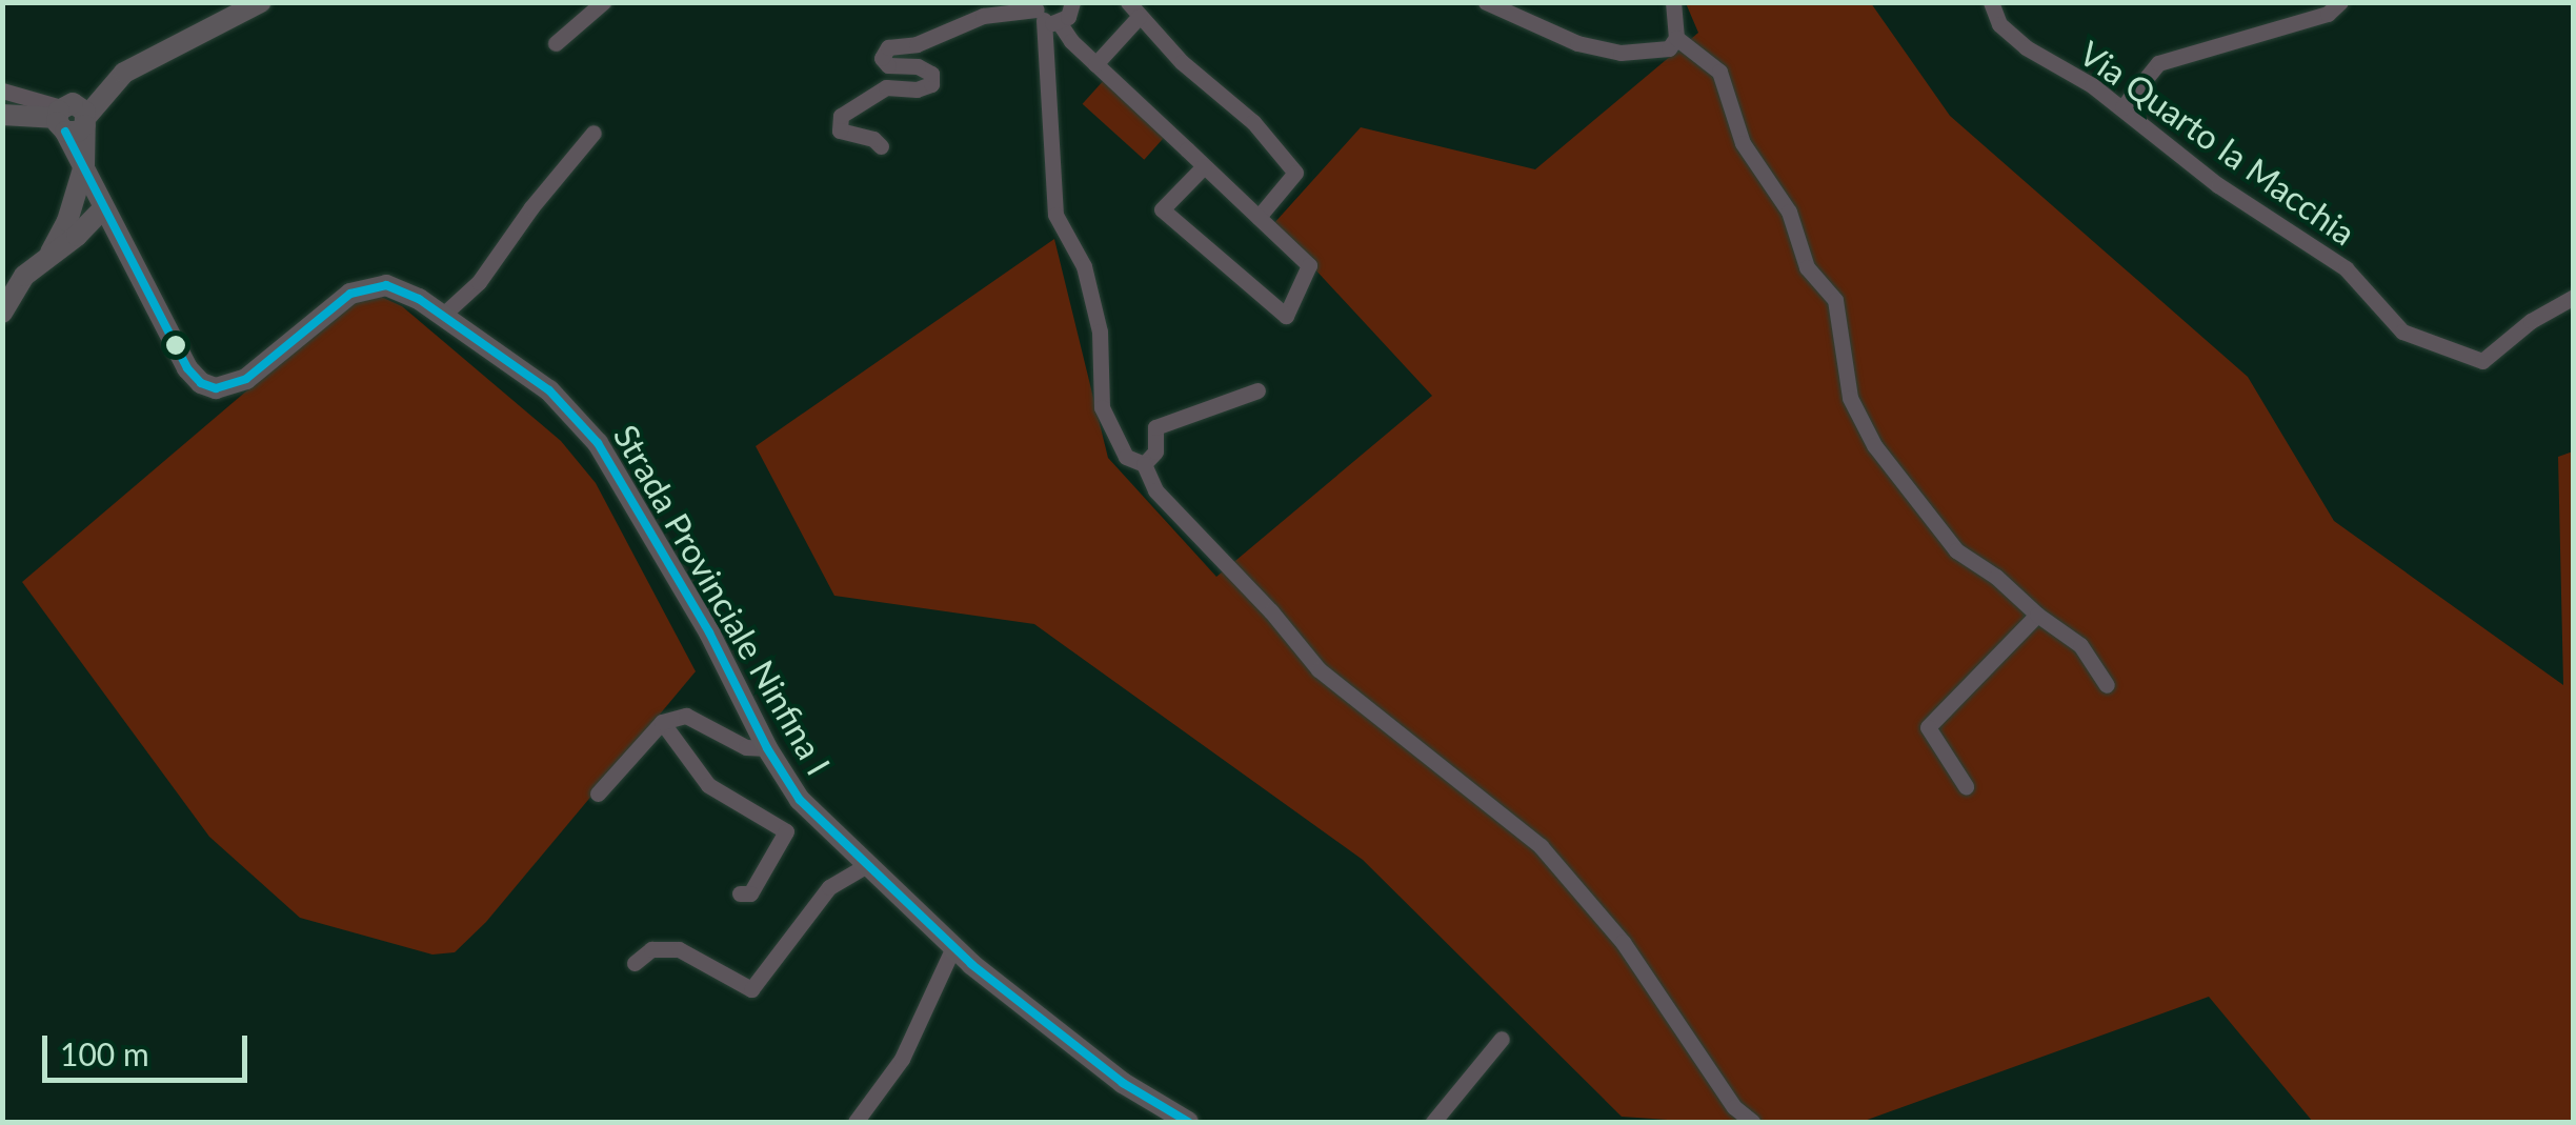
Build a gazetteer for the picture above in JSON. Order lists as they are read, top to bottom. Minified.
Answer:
{"streets":{"main road":["Strada Provinciale Ninfina I"],"street":["Via Quarto la Macchia"]},"scale_bar":"100 m"}
